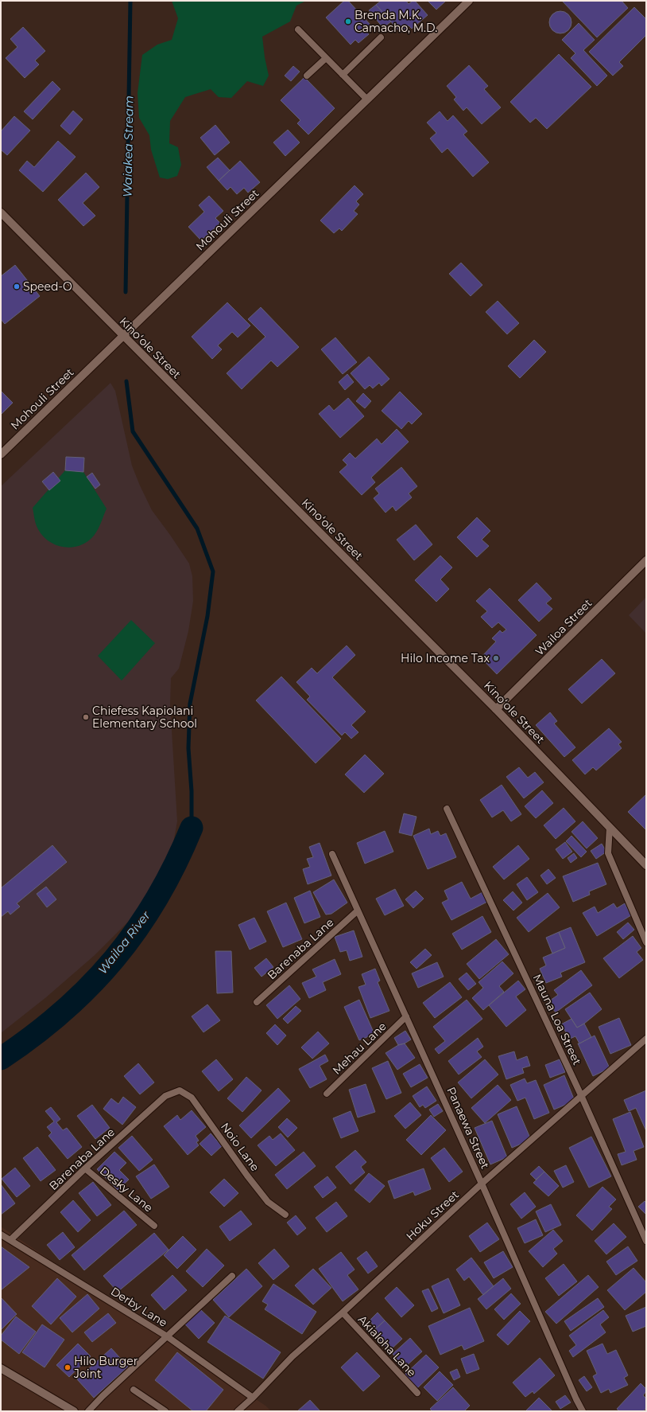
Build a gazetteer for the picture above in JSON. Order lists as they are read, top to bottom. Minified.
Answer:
{"streets":{"street":["Mohouli Street","Kinoʻole Street","Wailoa Street"],"lane":["Barenaba Lane","Mauna Loa Street","Mehau Lane","Panaewa Street","Noio Lane","Desky Lane","Hoku Street","Derby Lane","Akialoha Lane"]},"crossings":[["Mohouli Street","Kinoʻole Street"],["Kinoʻole Street","Wailoa Street"],["Barenaba Lane","Panaewa Street"],["Barenaba Lane","Noio Lane"],["Barenaba Lane","Desky Lane"],["Barenaba Lane","Derby Lane"],["Mauna Loa Street","Hoku Street"],["Mehau Lane","Panaewa Street"],["Panaewa Street","Hoku Street"],["Hoku Street","Derby Lane"],["Hoku Street","Akialoha Lane"]],"water":["Waiakea Stream","Wailoa River"],"places":["Brenda M.K. Camacho, M.D.","Speed-O","Hilo Income Tax","Chiefess Kapiolani Elementary School","Hilo Burger Joint"]}
